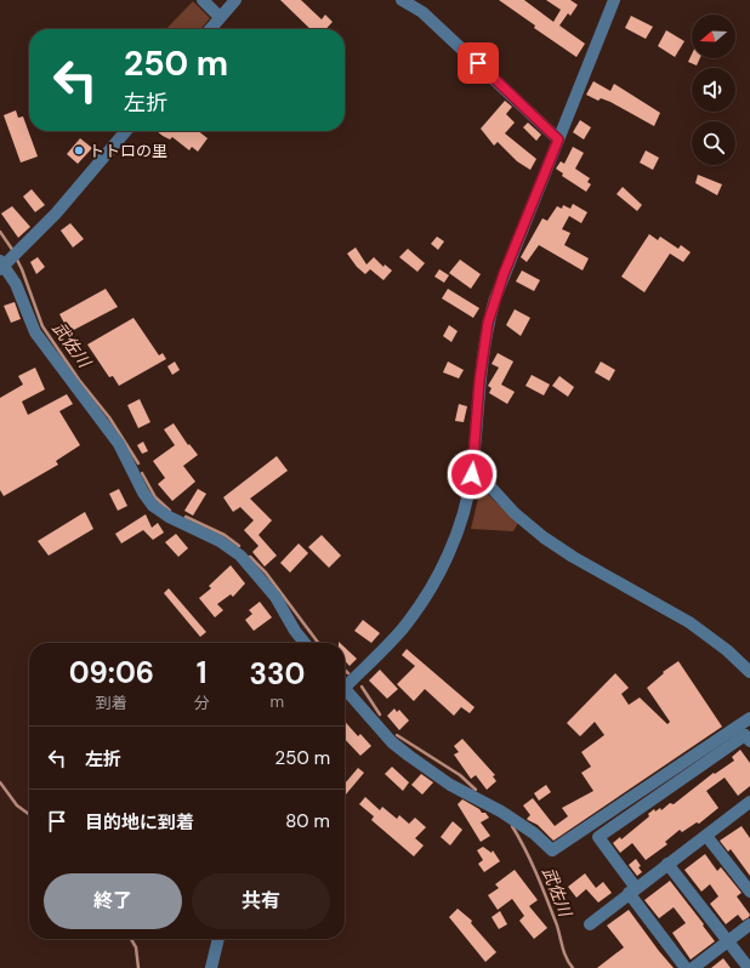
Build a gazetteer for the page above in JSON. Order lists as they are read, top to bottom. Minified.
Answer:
{"water":["武佐川"],"places":["トトロの里"],"north":"left","page":{"turn":["250 m","左折"],"eta":["09:06","到着","1","分","330","m"],"list":[{"name":"左折","value":"250 m"},{"name":"目的地に到着","value":"80 m"}],"buttons":["終了","共有"]}}
